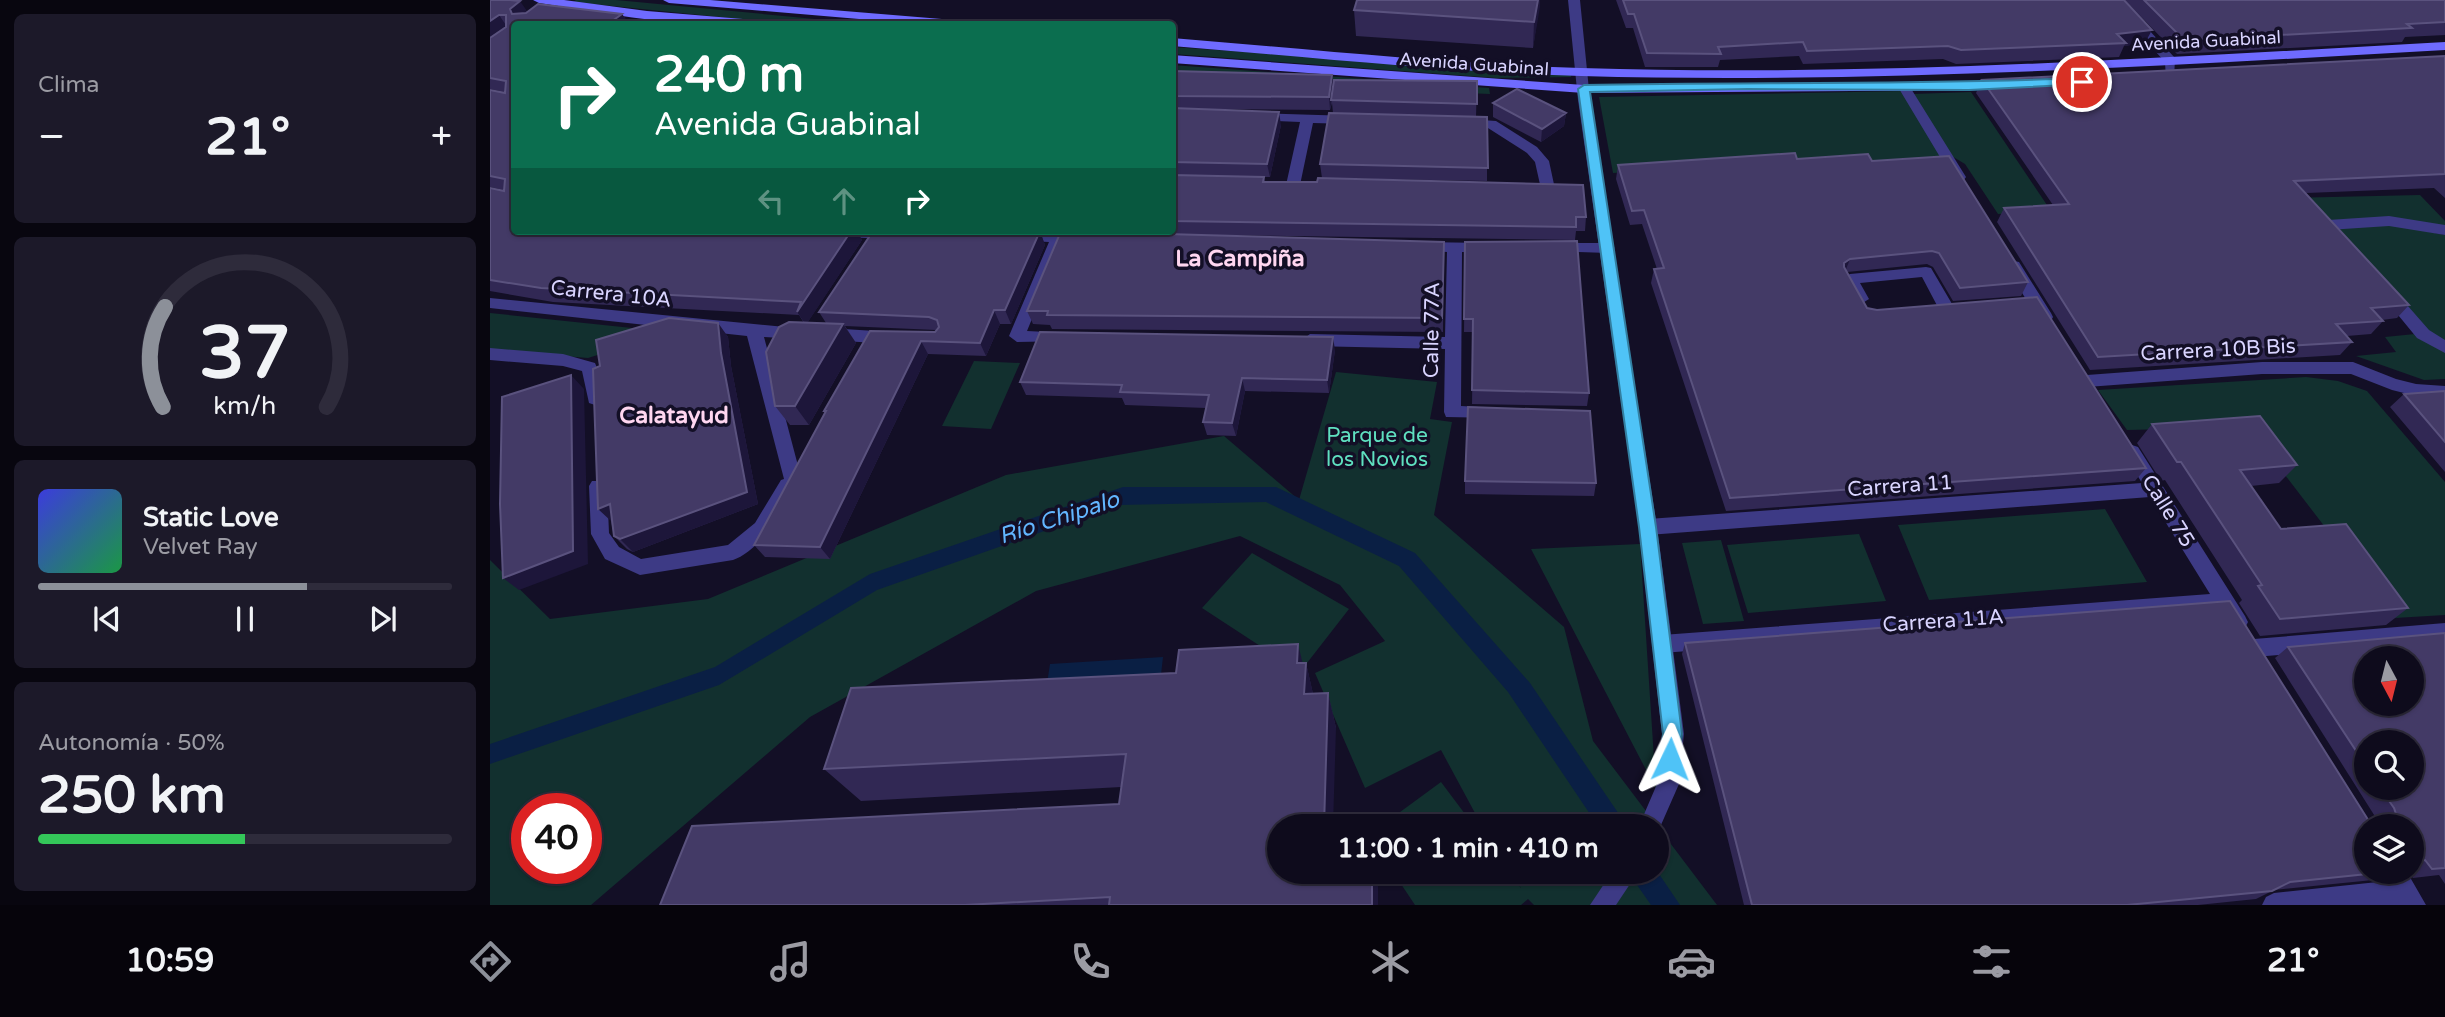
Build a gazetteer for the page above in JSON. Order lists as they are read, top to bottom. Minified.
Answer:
{"streets":{"main road":["Avenida Guabinal"],"street":["Carrera 10A","Calle 77A","Carrera 10B Bis","Carrera 11","Calle 75","Carrera 11A"]},"crossings":[["Carrera 11","Calle 75"],["Calle 75","Carrera 11A"]],"districts":["La Campiña","Calatayud"],"water":["Río Chipalo"],"parks":["Parque de los Novios"],"north":"bottom","page":{"tile":["Clima",["Autonomía · 50%","250 km"]],"turn":["240 m","Avenida Guabinal"],"heat":["−","21°","+"],"song":["Static Love","Velvet Ray"],"limit":"40","trip":"11:00 · 1 min · 410 m","tabs":["10:59","21°"],"gauge":["37","km/h"]}}
